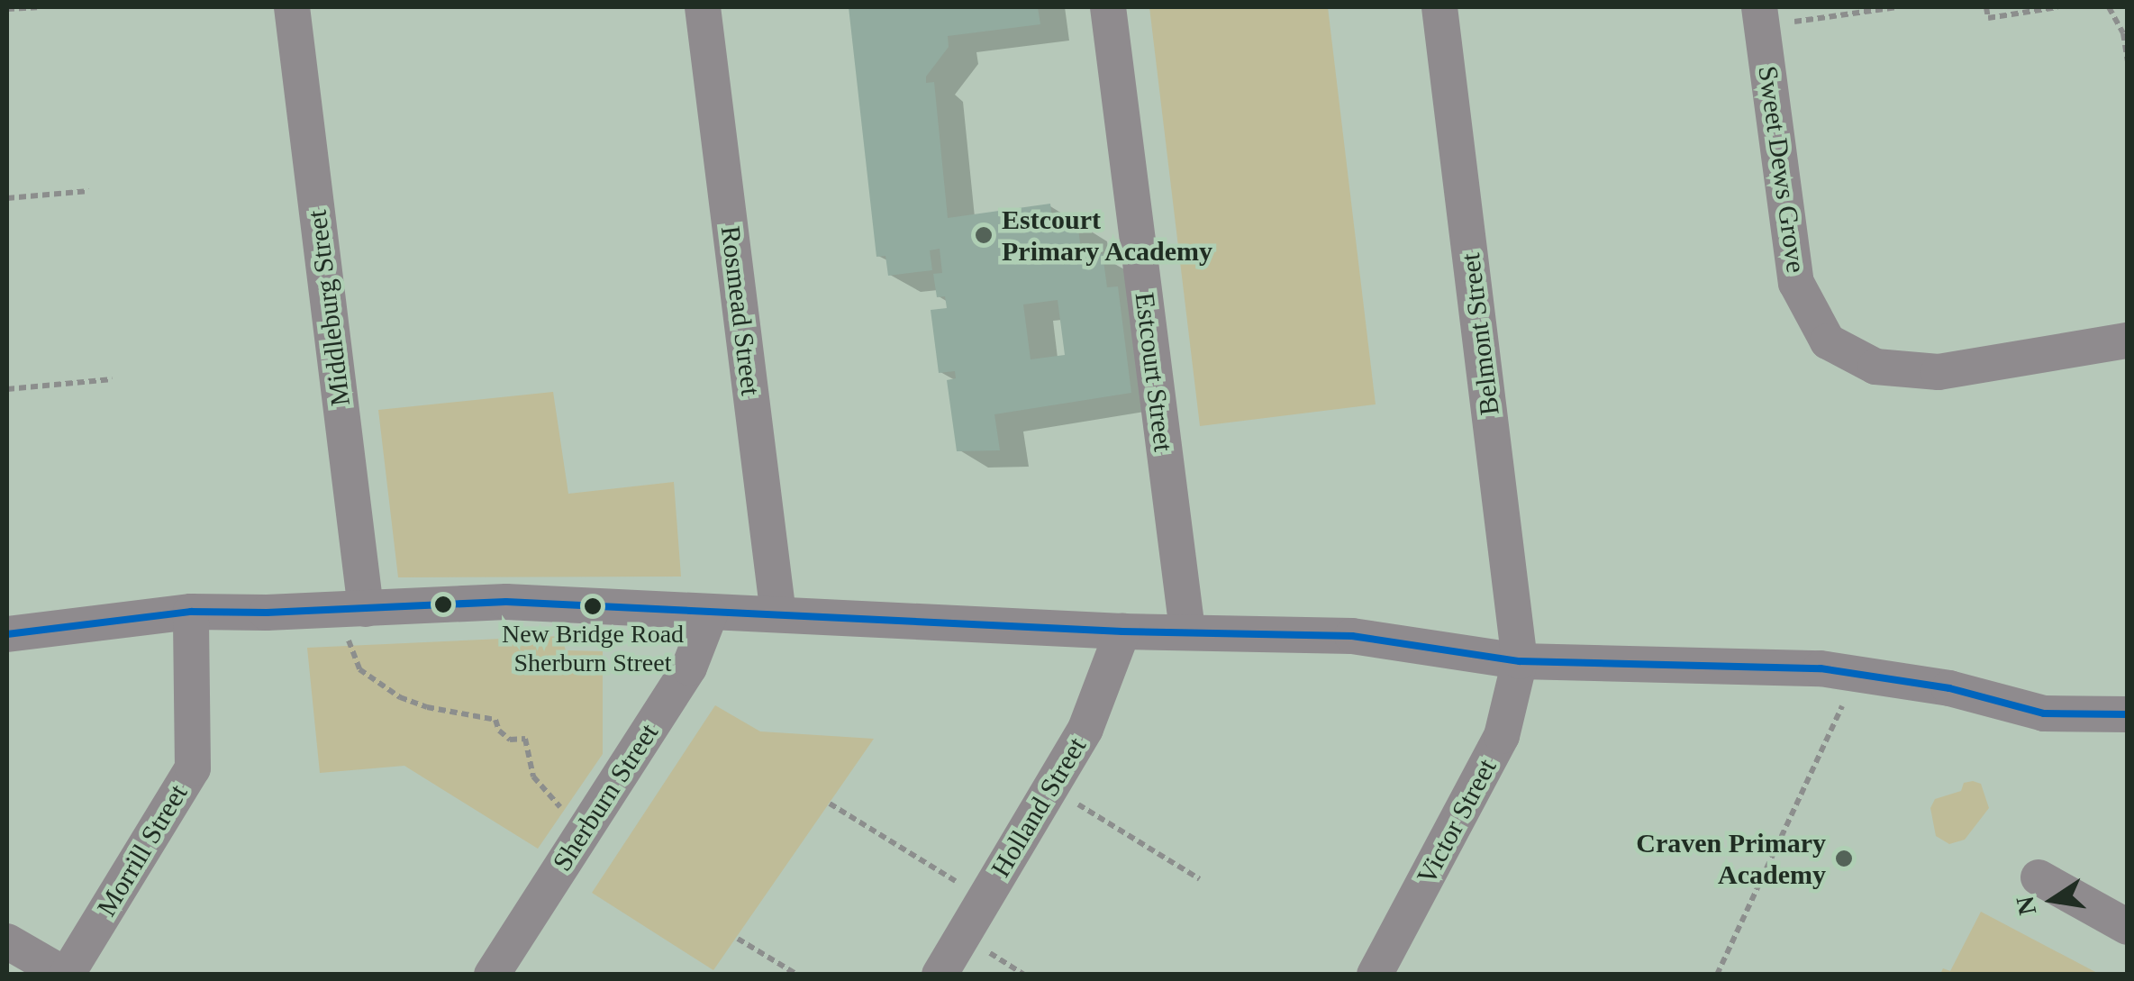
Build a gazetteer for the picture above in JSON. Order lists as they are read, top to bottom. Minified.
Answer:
{"streets":{"street":["Sweet Dews Grove","Middleburg Street","Rosmead Street","Belmont Street","Estcourt Street","Sherburn Street","Holland Street","Victor Street","Morrill Street"]},"crossings":[["Belmont Street","Victor Street"]],"places":["Estcourt Primary Academy","New Bridge Road Sherburn Street","Craven Primary Academy"],"north":"left"}
